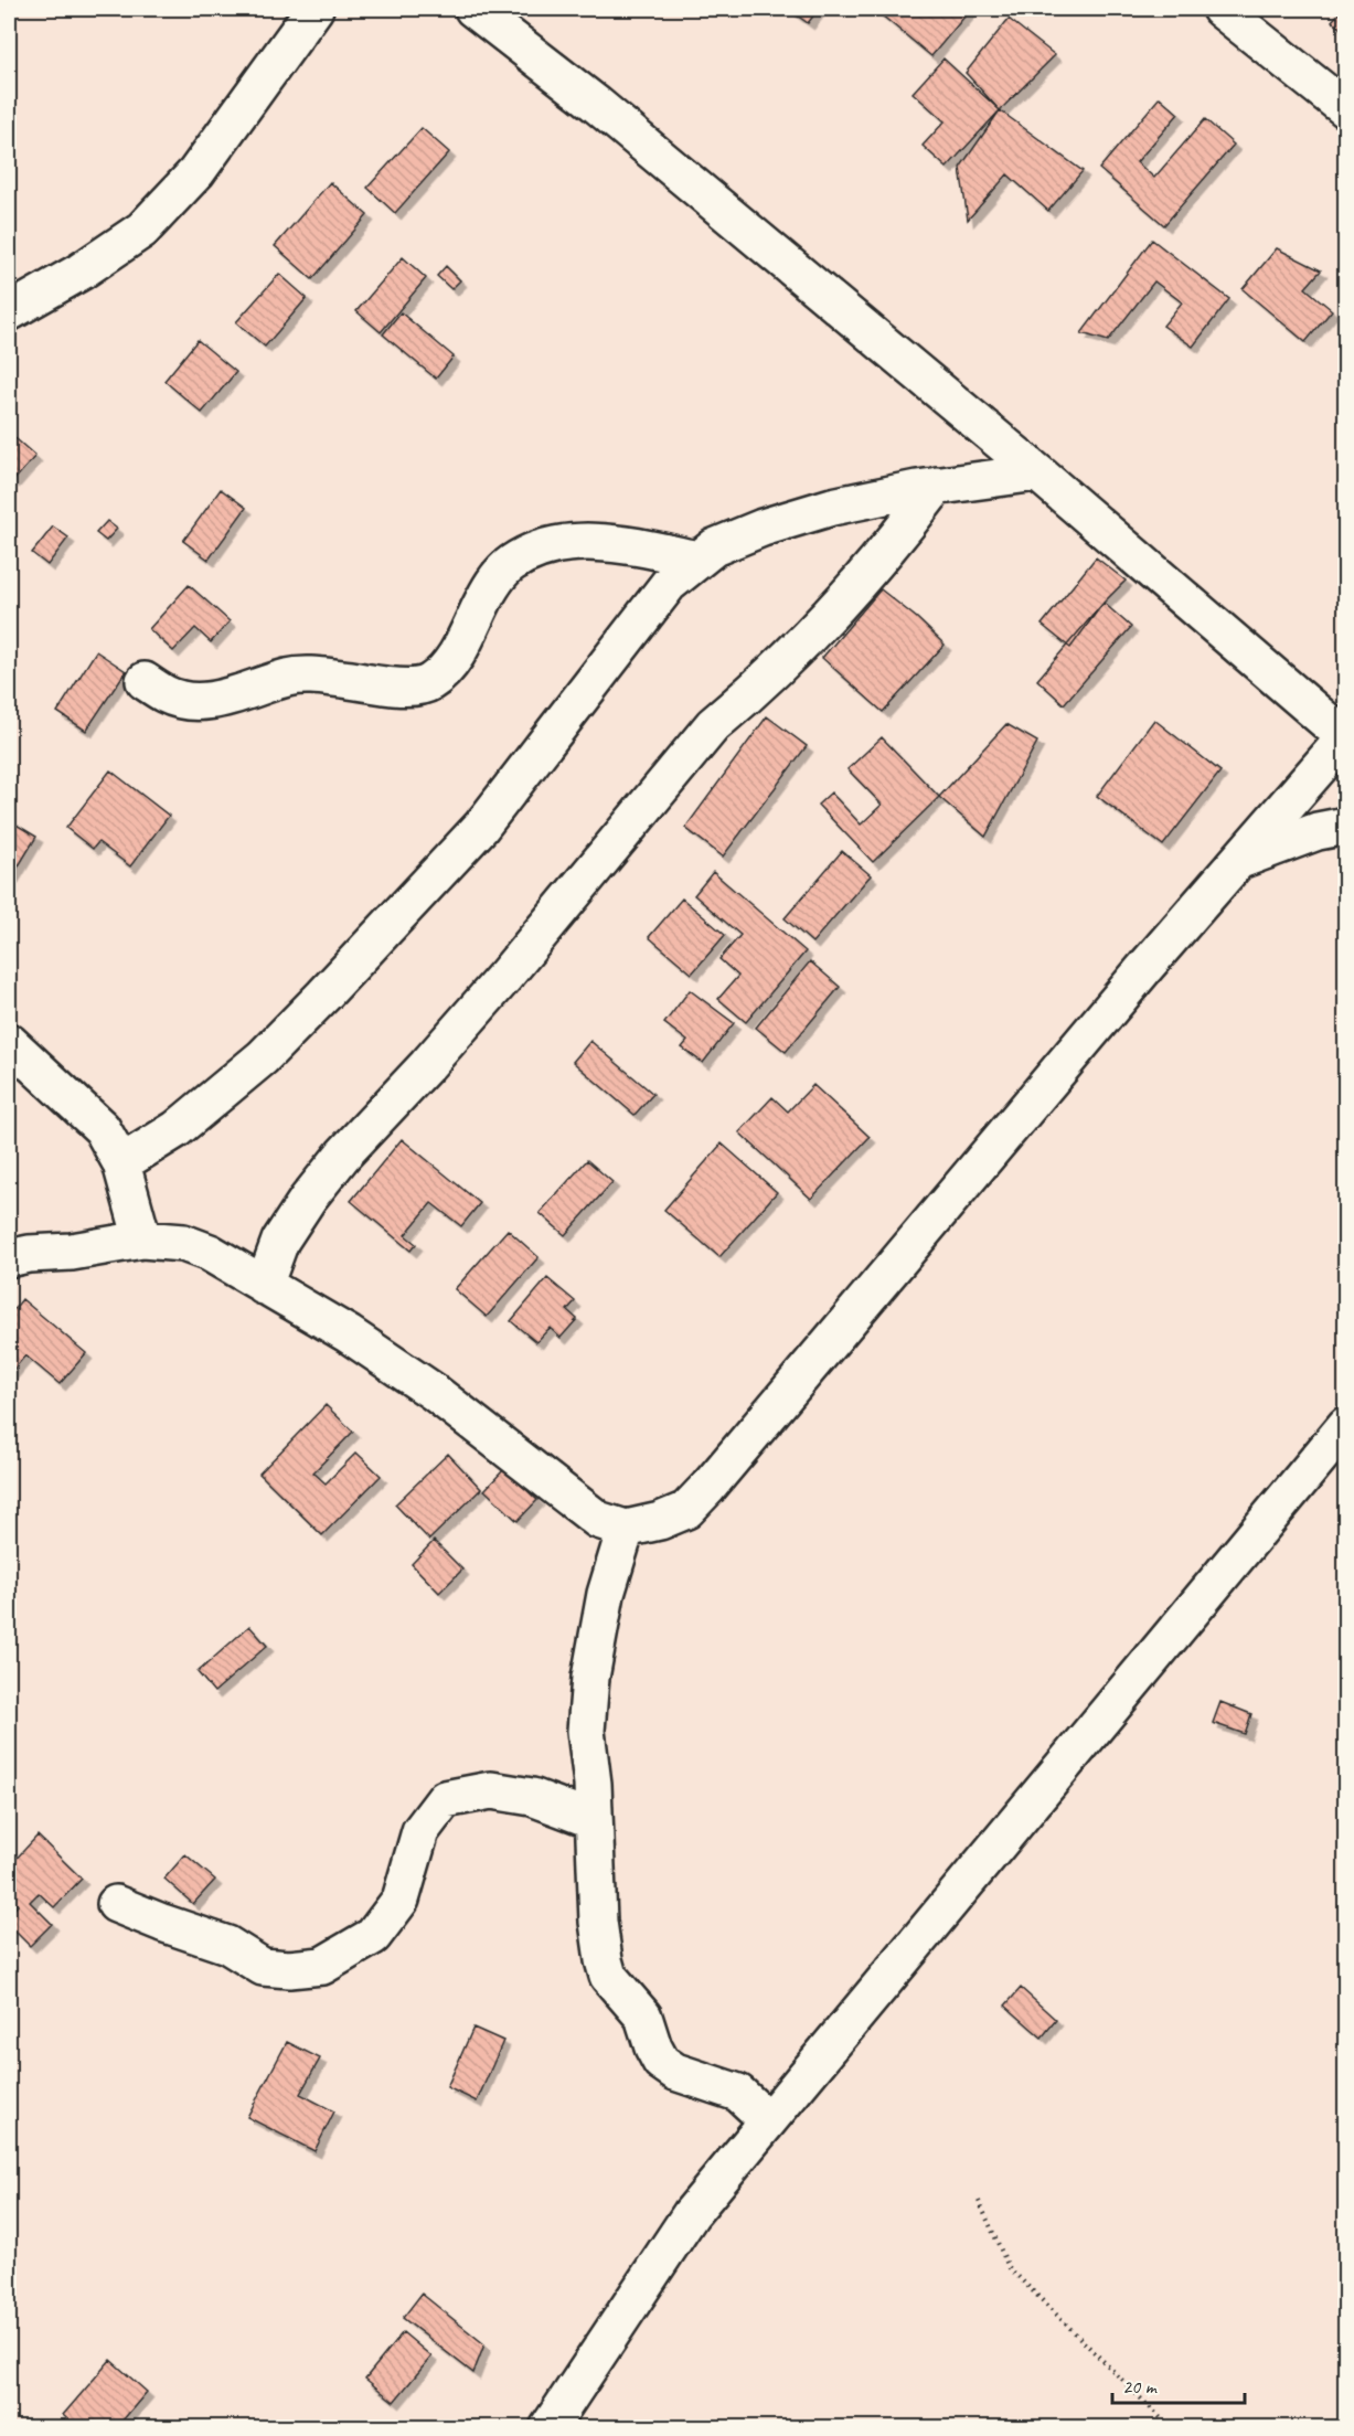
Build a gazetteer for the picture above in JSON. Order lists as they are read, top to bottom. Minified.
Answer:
{"scale_bar":"20 m"}
